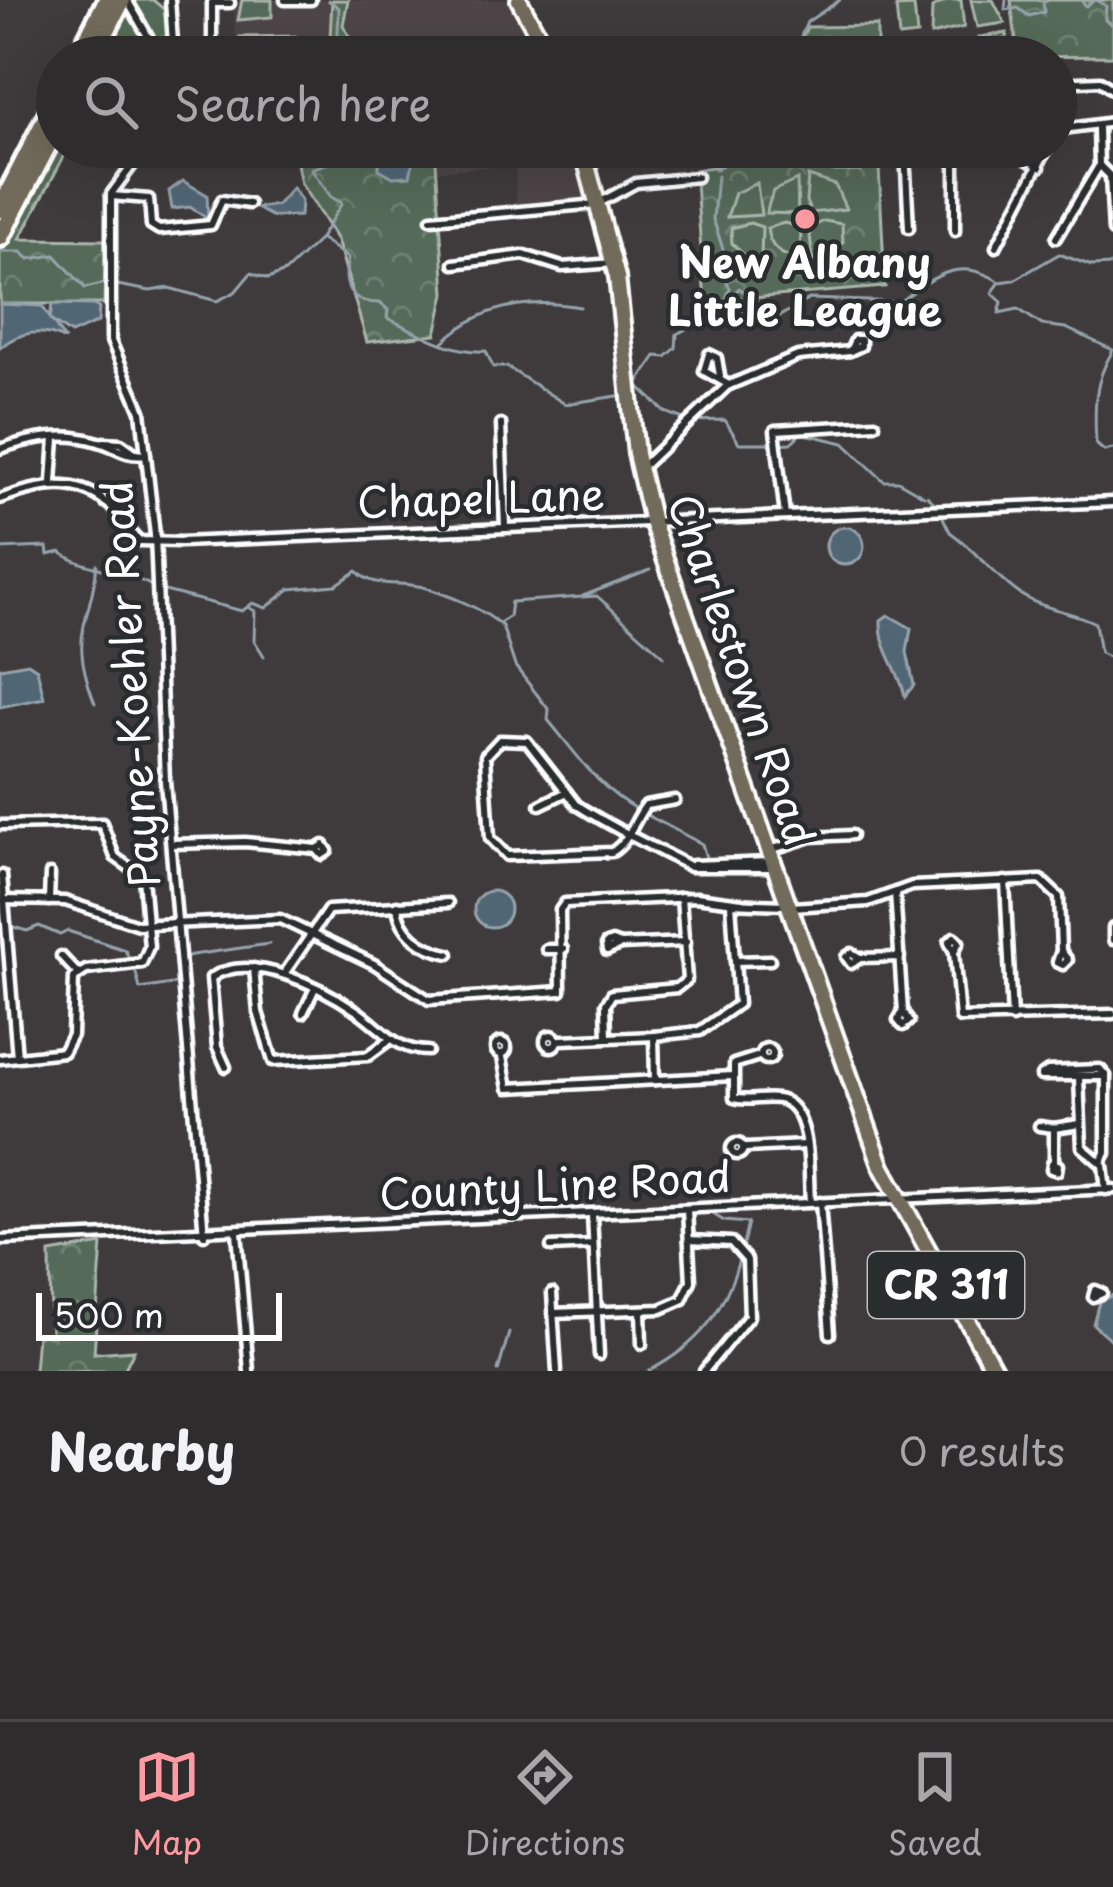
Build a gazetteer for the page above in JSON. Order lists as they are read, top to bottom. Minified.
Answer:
{"streets":{"main road":["Charlestown Road","CR 311"],"street":["Chapel Lane","Payne-Koehler Road","County Line Road"]},"crossings":[["Chapel Lane","Charlestown Road"],["Chapel Lane","Payne-Koehler Road"],["Charlestown Road","County Line Road"],["Charlestown Road","CR 311"],["Payne-Koehler Road","County Line Road"],["County Line Road","CR 311"]],"places":["New Albany Little League"],"scale_bar":"500 m","page":{"search":"Search here","scale":"500 m","heading":["Nearby","0 results"],"nav":["Map","Directions","Saved"]}}
